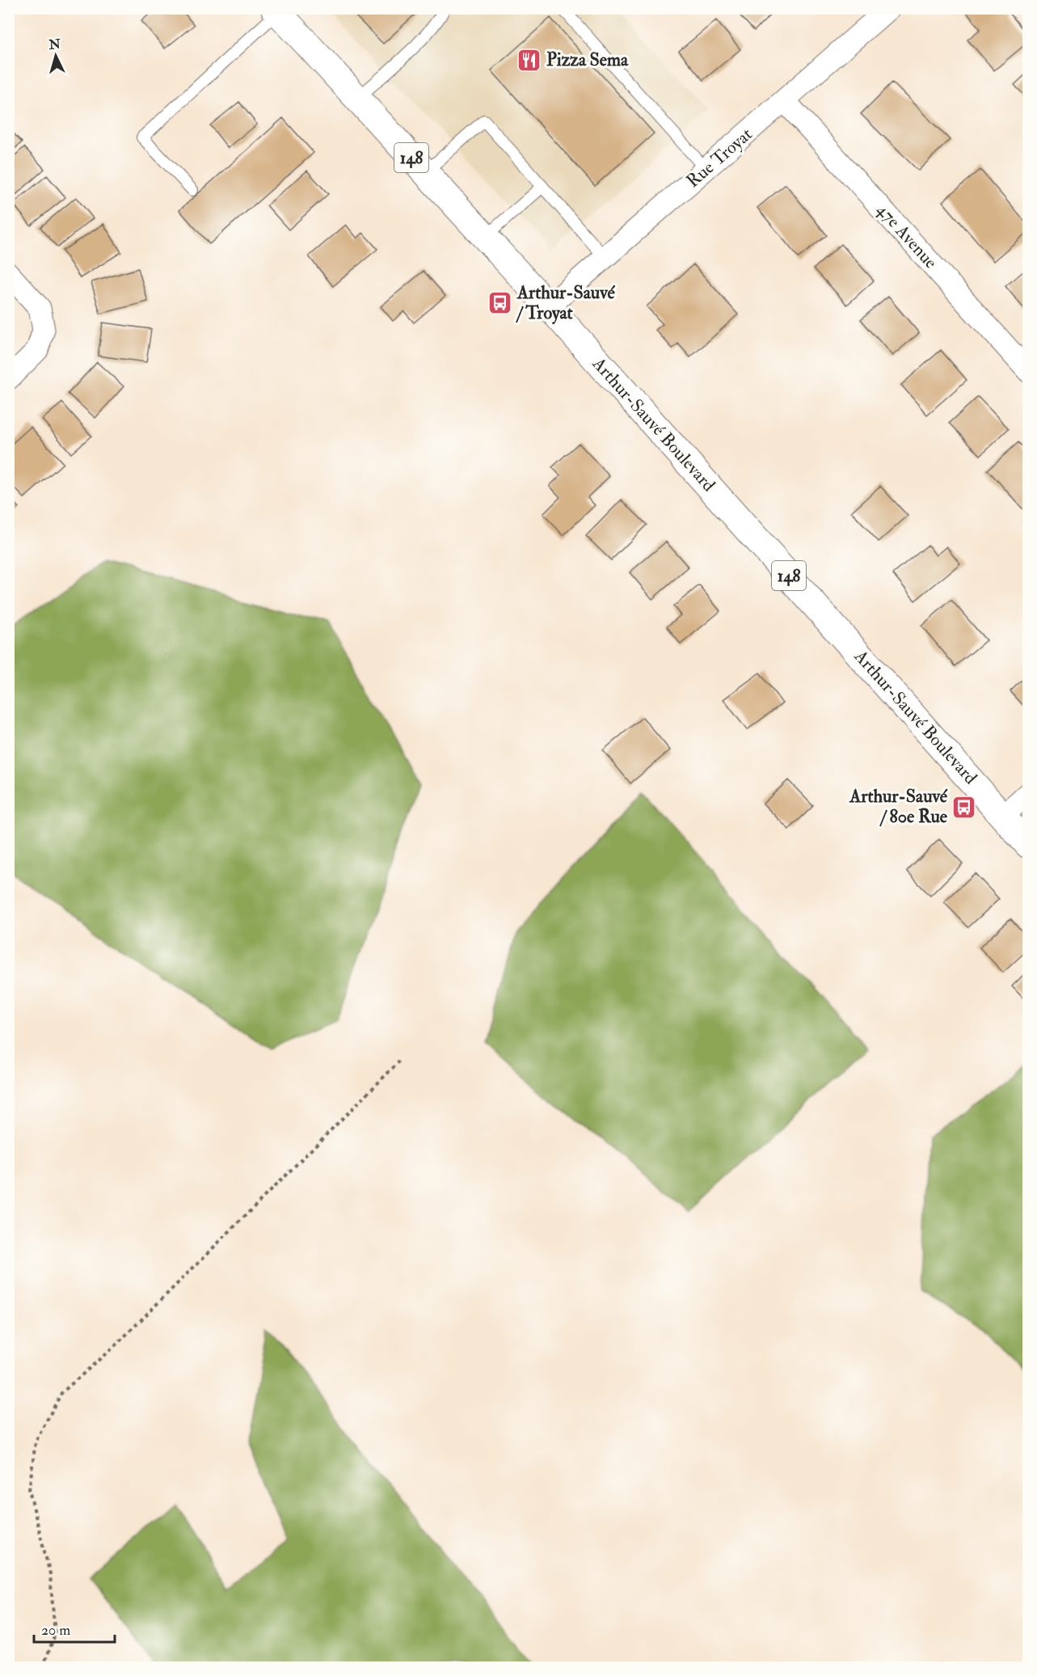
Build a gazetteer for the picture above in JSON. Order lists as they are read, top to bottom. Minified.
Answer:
{"streets":{"main road":["148","Arthur-Sauvé Boulevard"],"street":["Rue Troyat","47e Avenue"]},"crossings":[["Rue Troyat","47e Avenue"],["Rue Troyat","Arthur-Sauvé Boulevard"]],"places":{"restaurant":["Pizza Sema"],"bus stop":["Arthur-Sauvé / Troyat","Arthur-Sauvé / 80e Rue"]},"scale_bar":"20 m","north":"top"}
